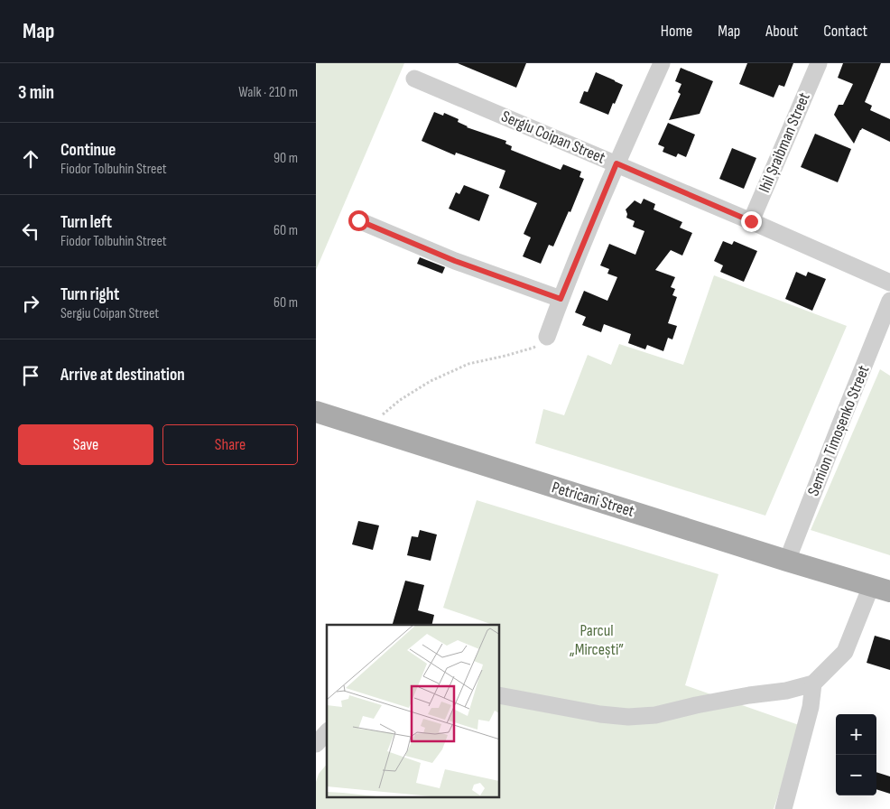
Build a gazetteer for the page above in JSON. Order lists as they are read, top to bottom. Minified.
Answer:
{"streets":{"main road":["Petricani Street"],"street":["Sergiu Coipan Street","Ihil Șraibman Street","Semion Timoșenko Street"]},"crossings":[["Sergiu Coipan Street","Ihil Șraibman Street"],["Semion Timoșenko Street","Petricani Street"]],"parks":["Parcul „Mircești”"],"page":{"header":"Map","nav":["Home","Map","About","Contact"],"heading":["3 min","Walk · 210 m"],"list":[["Continue","Fiodor Tolbuhin Street","90 m"],["Turn left","Fiodor Tolbuhin Street","60 m"],["Turn right","Sergiu Coipan Street","60 m"],"Arrive at destination"],"buttons":["Save","Share"],"map_buttons":["+","−"]}}
